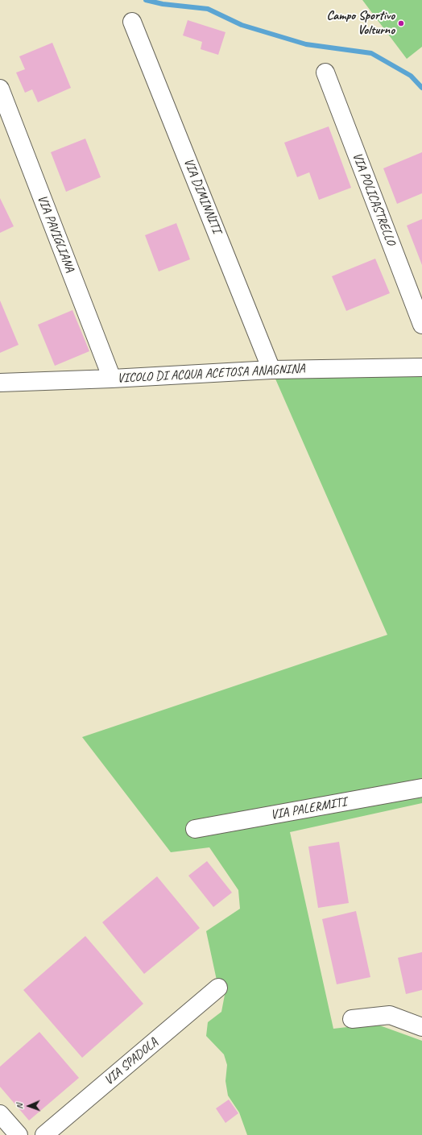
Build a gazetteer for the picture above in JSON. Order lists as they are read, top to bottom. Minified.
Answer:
{"streets":{"street":["VIA DIMINNITI","VIA POLICASTRELLO","VIA PAVIGLIANA","VICOLO DI ACQUA ACETOSA ANAGNINA","VIA PALERMITI","VIA SPADOLA"]},"crossings":[["VIA DIMINNITI","VICOLO DI ACQUA ACETOSA ANAGNINA"],["VIA PAVIGLIANA","VICOLO DI ACQUA ACETOSA ANAGNINA"]],"places":["Campo Sportivo Volturno"],"north":"left"}
